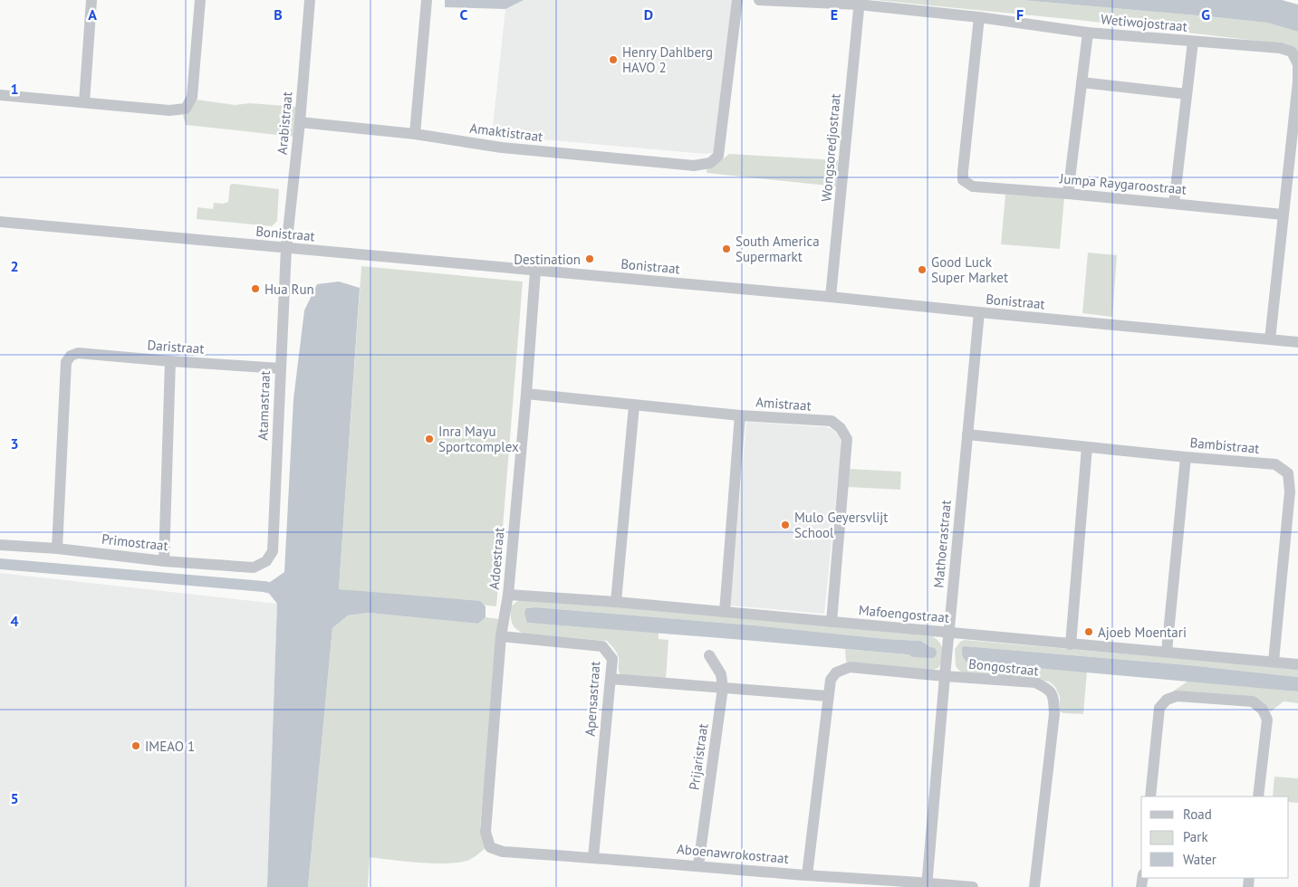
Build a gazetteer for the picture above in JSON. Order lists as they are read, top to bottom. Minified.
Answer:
{"streets":{"street":["Wetiwojostraat","Arabistraat","Amaktistraat","Wongsoredjostraat","Jumpa Raygaroostraat","Bonistraat","Daristraat","Amistraat","Atamastraat","Bambistraat","Primostraat","Mathoerastraat","Adoestraat","Mafoengostraat","Bongostraat","Apensastraat","Prijaristraat","Aboenawrokostraat"]},"crossings":[["Wetiwojostraat","Wongsoredjostraat"],["Wetiwojostraat","Jumpa Raygaroostraat"],["Wetiwojostraat","Bonistraat"],["Arabistraat","Amaktistraat"],["Arabistraat","Bonistraat"],["Arabistraat","Atamastraat"],["Wongsoredjostraat","Bonistraat"],["Bonistraat","Atamastraat"],["Bonistraat","Mathoerastraat"],["Bonistraat","Adoestraat"],["Daristraat","Atamastraat"],["Daristraat","Primostraat"],["Amistraat","Adoestraat"],["Amistraat","Mafoengostraat"],["Atamastraat","Primostraat"],["Bambistraat","Mathoerastraat"],["Bambistraat","Mafoengostraat"],["Mathoerastraat","Mafoengostraat"],["Mathoerastraat","Bongostraat"],["Mathoerastraat","Aboenawrokostraat"],["Adoestraat","Mafoengostraat"],["Adoestraat","Apensastraat"],["Adoestraat","Aboenawrokostraat"],["Apensastraat","Aboenawrokostraat"],["Prijaristraat","Aboenawrokostraat"]],"places":["Henry Dahlberg HAVO 2","South America Supermarkt","Destination","Good Luck Super Market","Hua Run","Inra Mayu Sportcomplex","Mulo Geyersvlijt School","Ajoeb Moentari","IMEAO 1"],"legend":["Road","Park","Water"],"grid":{"columns":["A","B","C","D","E","F","G"],"rows":["1","2","3","4","5"]}}
